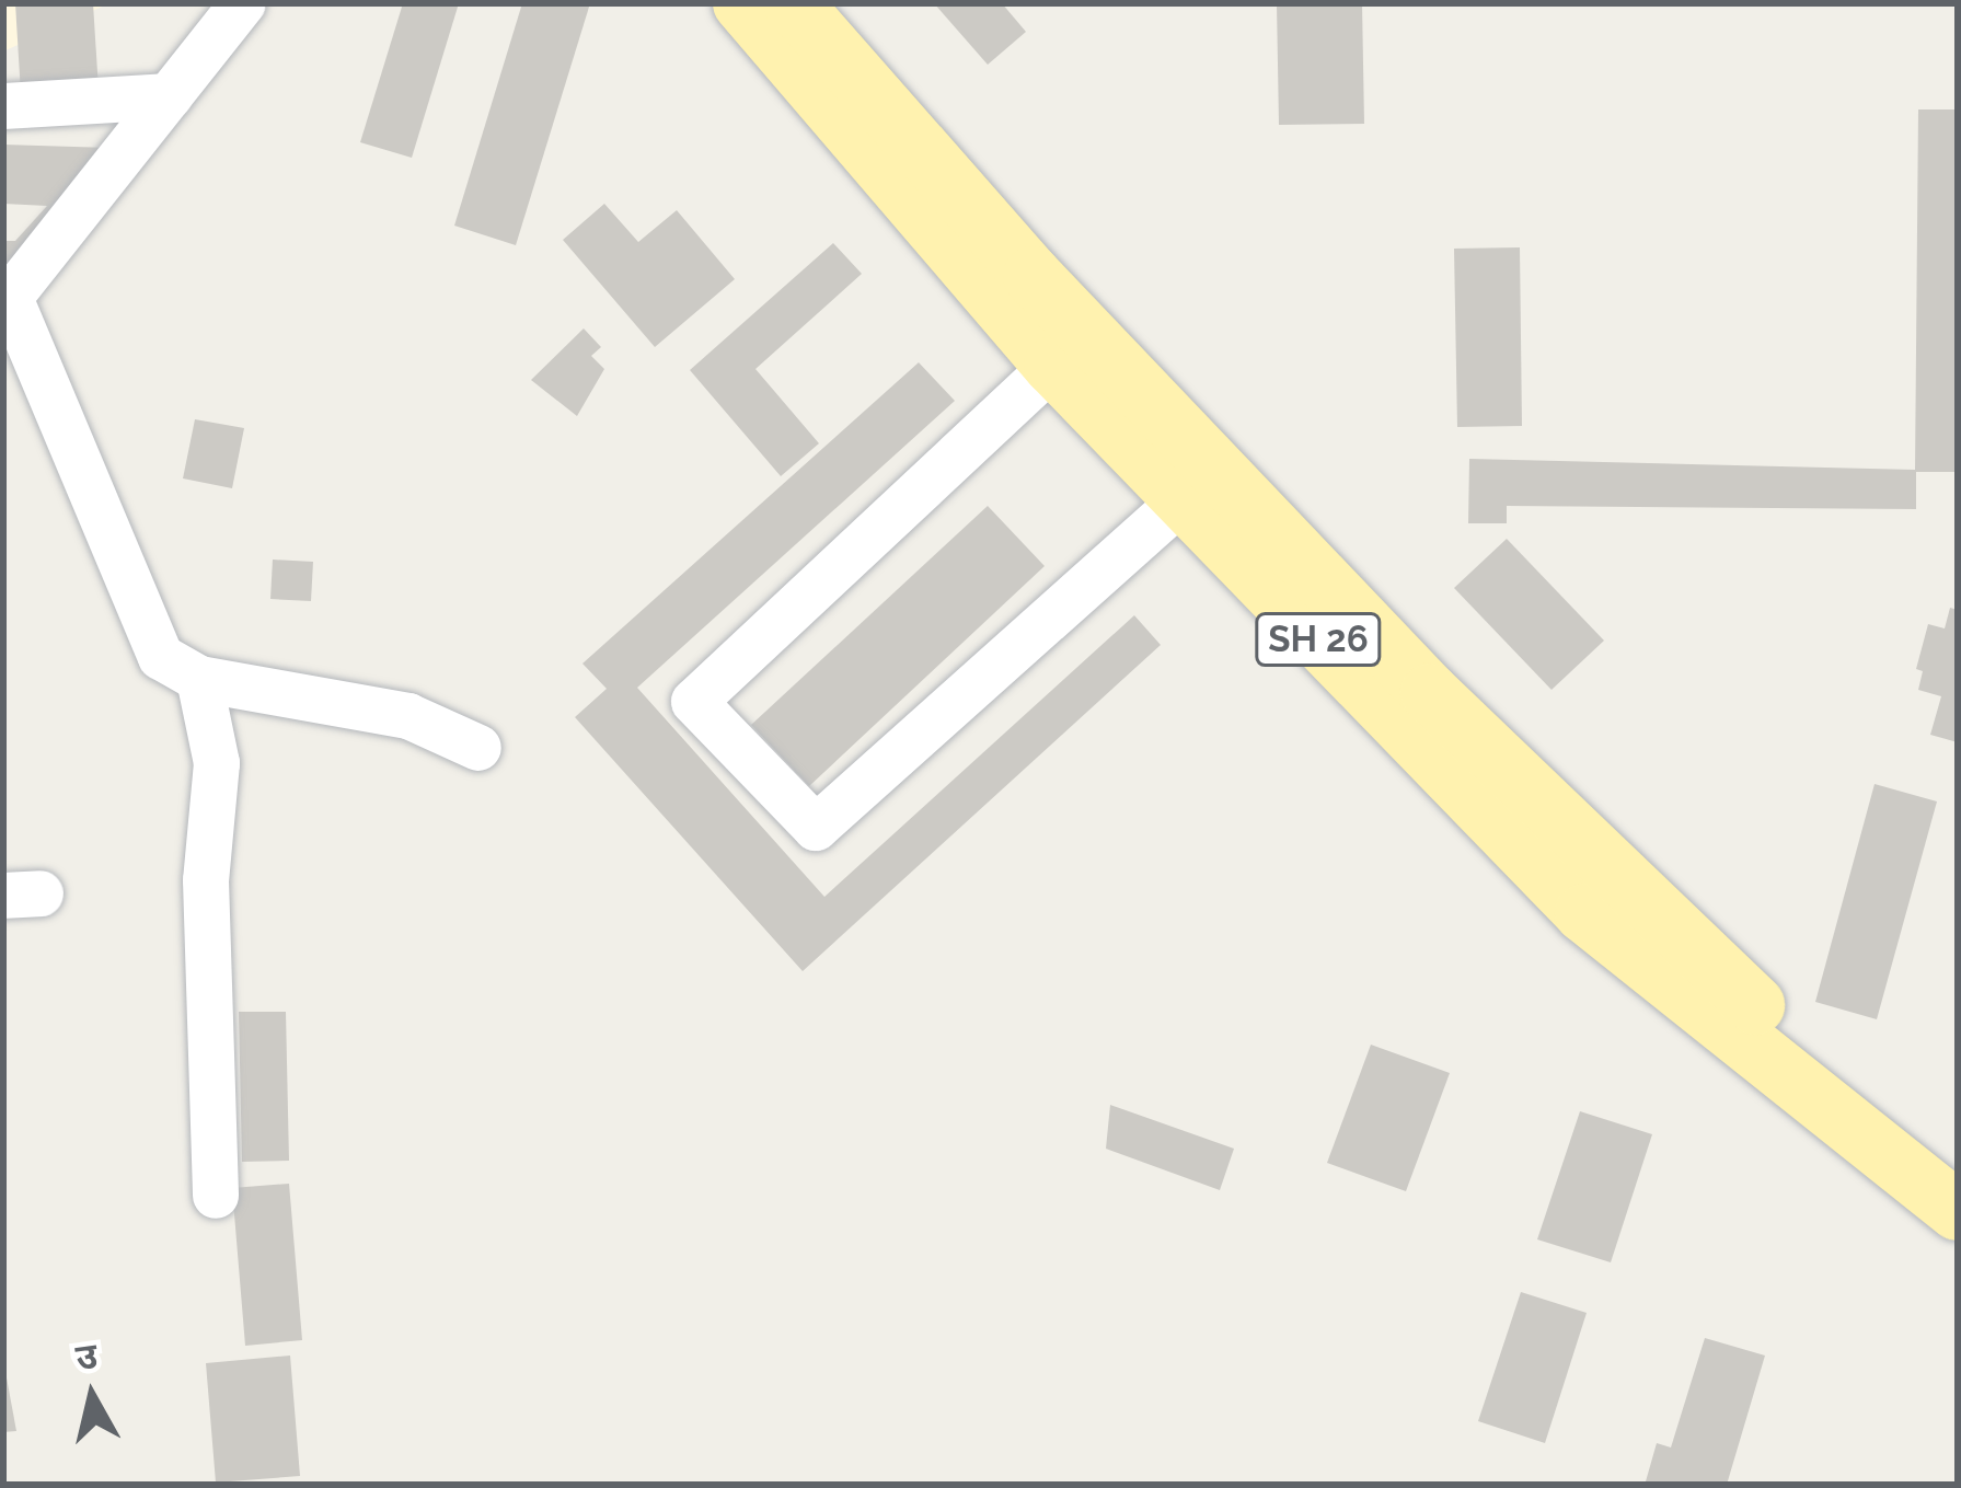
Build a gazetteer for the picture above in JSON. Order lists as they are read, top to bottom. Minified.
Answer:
{"streets":{"main road":["SH 26"]},"north":"top"}
